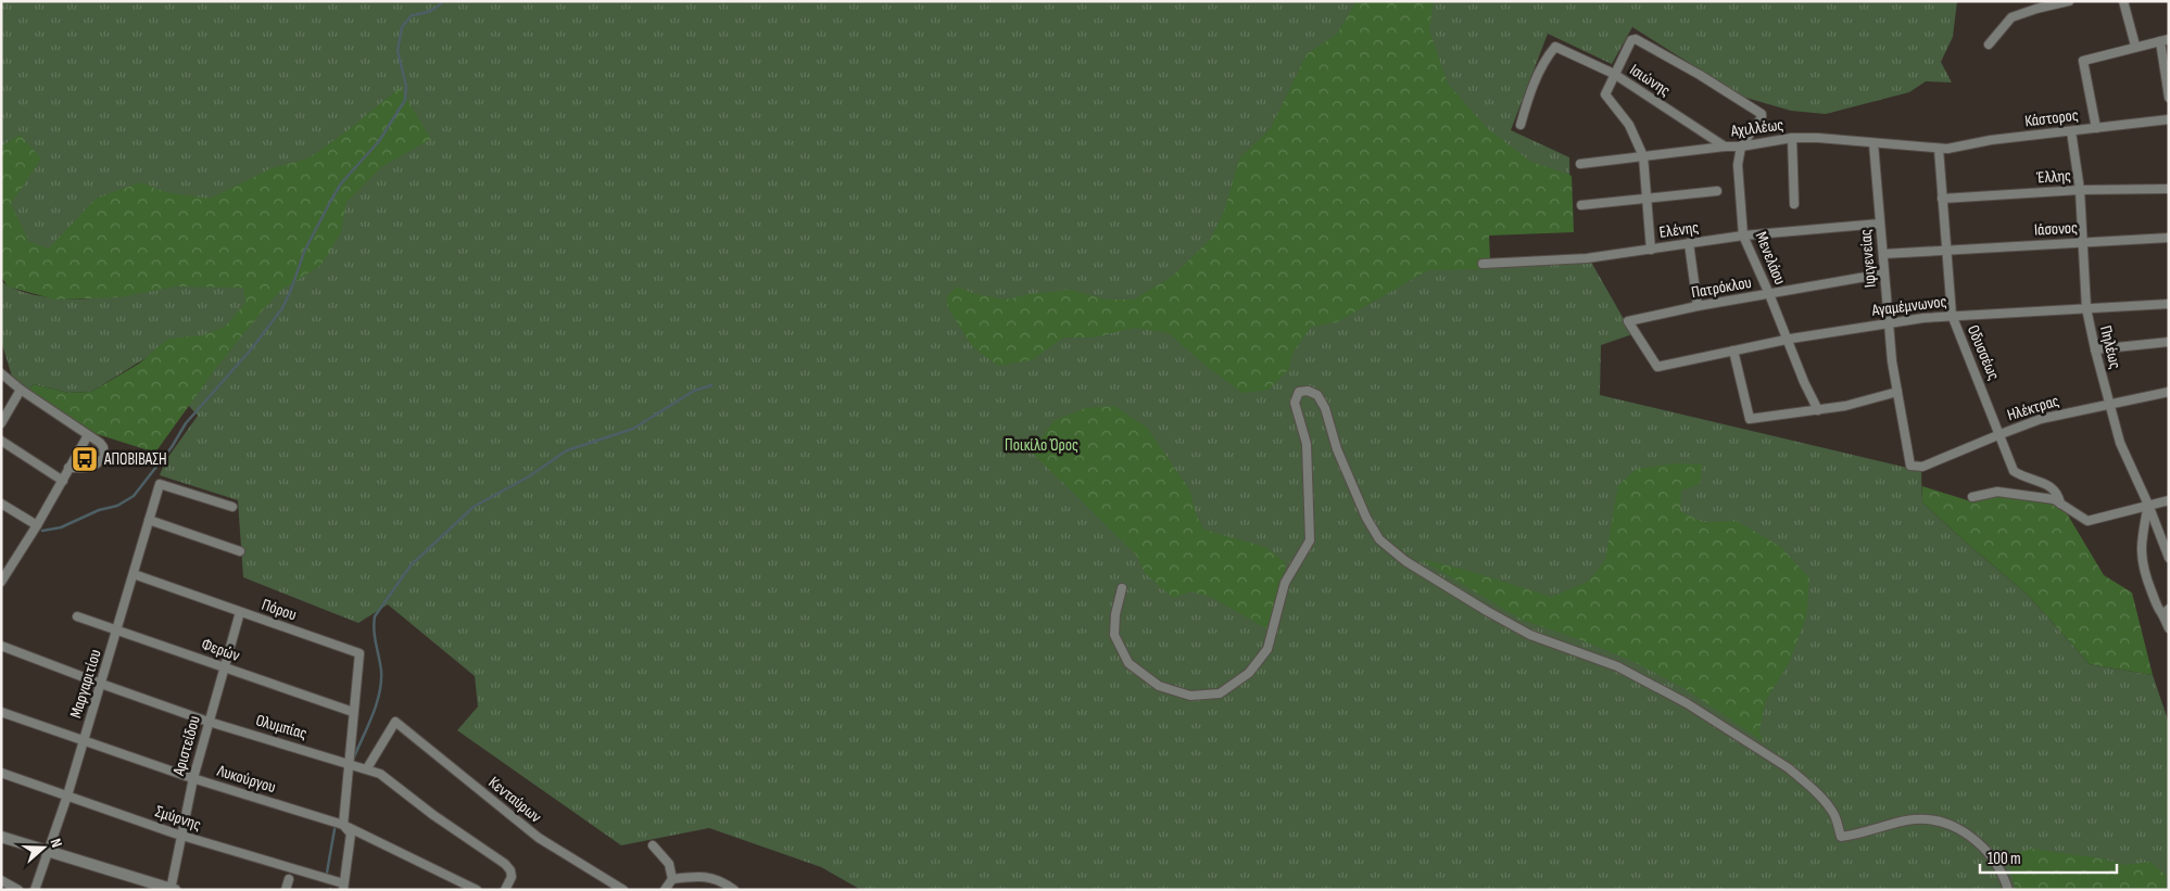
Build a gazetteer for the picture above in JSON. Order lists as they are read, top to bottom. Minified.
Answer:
{"streets":{"street":["Ισιώνης","Κάστορος","Αχιλλέως","Έλλης","Ιάσονος","Ελένης","Μενελάου","Ιφιγενείας","Πατρόκλου","Αγαμέμνωνος","Πηλέως","Οδυσσέως","Ηλέκτρας","Πόρου","Φερών","Μαργαριτίου","Ολυμπίας","Αριστείδου","Λυκούργου","Κενταύρων","Σμύρνης"]},"crossings":[["Ισιώνης","Αχιλλέως"],["Ισιώνης","Μενελάου"],["Κάστορος","Αχιλλέως"],["Κάστορος","Πηλέως"],["Κάστορος","Οδυσσέως"],["Αχιλλέως","Μενελάου"],["Αχιλλέως","Ιφιγενείας"],["Αχιλλέως","Οδυσσέως"],["Έλλης","Πηλέως"],["Έλλης","Οδυσσέως"],["Ιάσονος","Ιφιγενείας"],["Ιάσονος","Πηλέως"],["Ιάσονος","Οδυσσέως"],["Ελένης","Μενελάου"],["Ελένης","Ιφιγενείας"],["Μενελάου","Πατρόκλου"],["Μενελάου","Αγαμέμνωνος"],["Ιφιγενείας","Πατρόκλου"],["Ιφιγενείας","Αγαμέμνωνος"],["Ιφιγενείας","Ηλέκτρας"],["Πατρόκλου","Αγαμέμνωνος"],["Αγαμέμνωνος","Πηλέως"],["Αγαμέμνωνος","Οδυσσέως"],["Πηλέως","Ηλέκτρας"],["Οδυσσέως","Ηλέκτρας"],["Πόρου","Φερών"],["Πόρου","Μαργαριτίου"],["Πόρου","Αριστείδου"],["Φερών","Μαργαριτίου"],["Φερών","Αριστείδου"],["Μαργαριτίου","Ολυμπίας"],["Μαργαριτίου","Λυκούργου"],["Μαργαριτίου","Σμύρνης"],["Ολυμπίας","Αριστείδου"],["Ολυμπίας","Κενταύρων"],["Αριστείδου","Λυκούργου"],["Αριστείδου","Σμύρνης"]],"parks":["Ποικίλο Όρος"],"places":{"bus stop":["ΑΠΟΒΙΒΑΣΗ"]},"scale_bar":"100 m","north":"right"}
